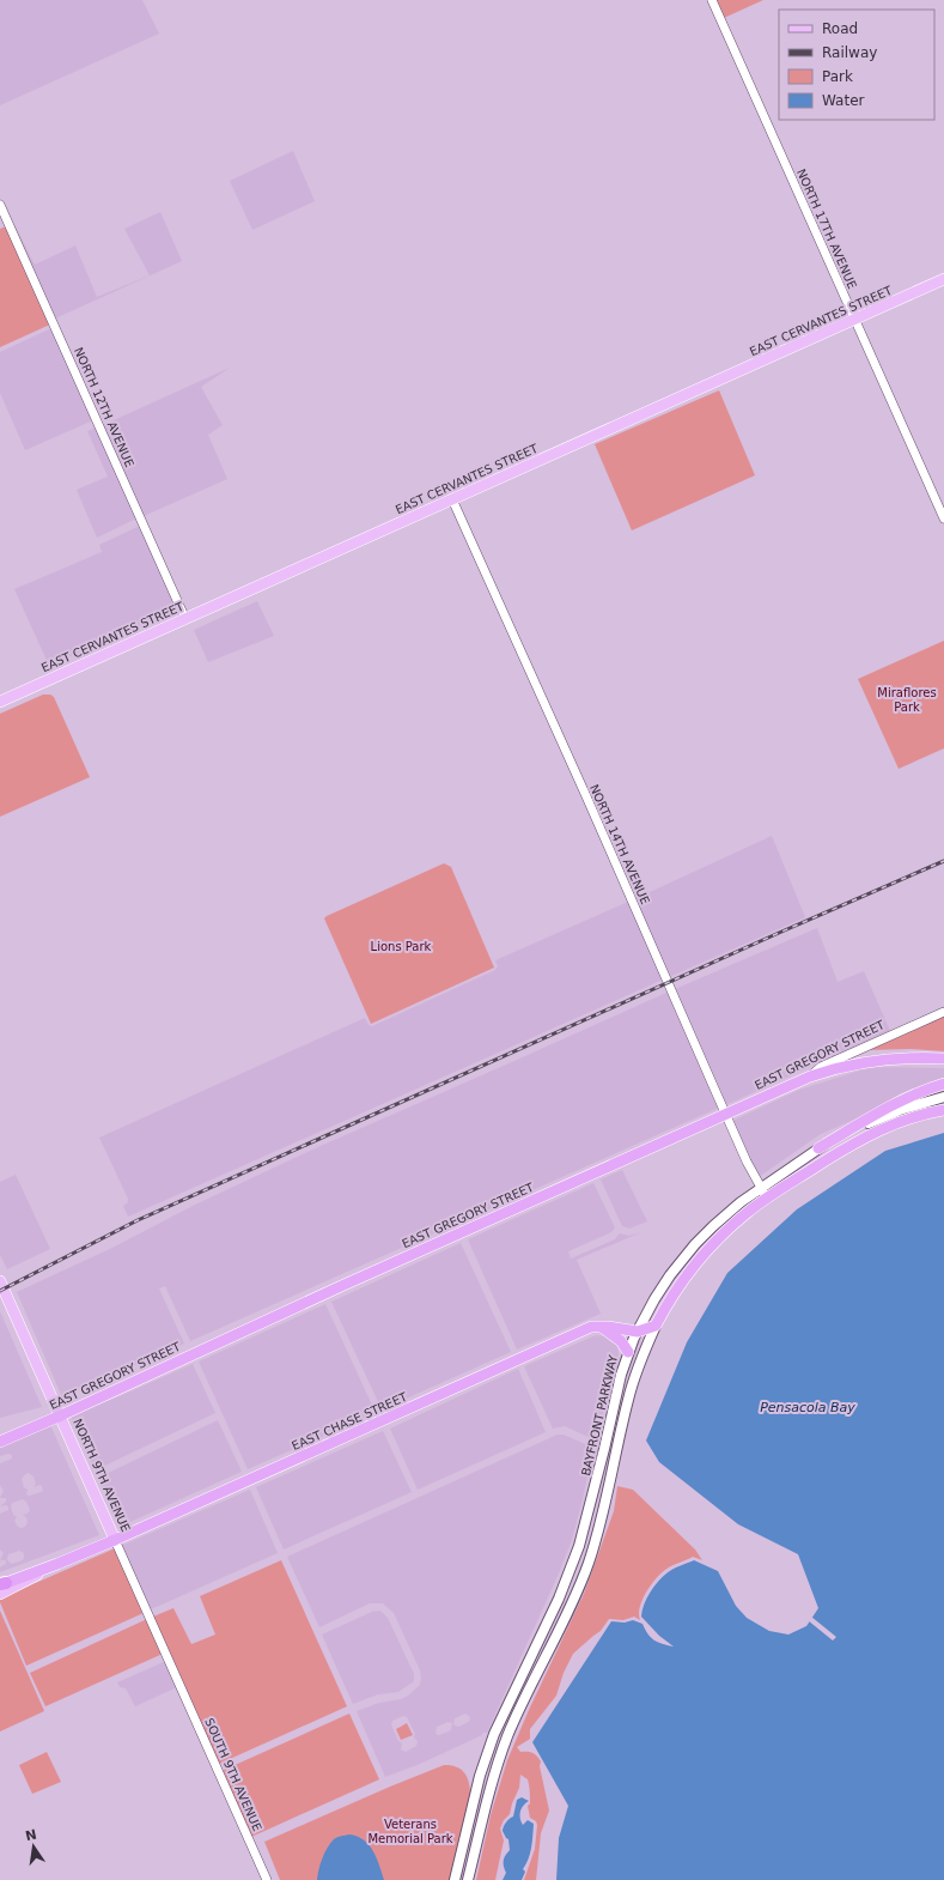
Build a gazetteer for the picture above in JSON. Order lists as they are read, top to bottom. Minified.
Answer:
{"streets":{"highway":["EAST GREGORY STREET","BAYFRONT PARKWAY","EAST CHASE STREET"],"main road":["EAST CERVANTES STREET","NORTH 9TH AVENUE"],"street":["NORTH 17TH AVENUE","NORTH 12TH AVENUE","NORTH 14TH AVENUE","SOUTH 9TH AVENUE"]},"crossings":[["NORTH 17TH AVENUE","EAST CERVANTES STREET"],["EAST CERVANTES STREET","NORTH 12TH AVENUE"],["EAST CERVANTES STREET","NORTH 14TH AVENUE"],["NORTH 14TH AVENUE","EAST GREGORY STREET"],["NORTH 14TH AVENUE","BAYFRONT PARKWAY"],["EAST GREGORY STREET","NORTH 9TH AVENUE"],["BAYFRONT PARKWAY","EAST CHASE STREET"],["EAST CHASE STREET","NORTH 9TH AVENUE"],["NORTH 9TH AVENUE","SOUTH 9TH AVENUE"]],"water":["Pensacola Bay"],"parks":["Miraflores Park","Lions Park","Veterans Memorial Park"],"legend":["Road","Railway","Park","Water"],"north":"top"}
